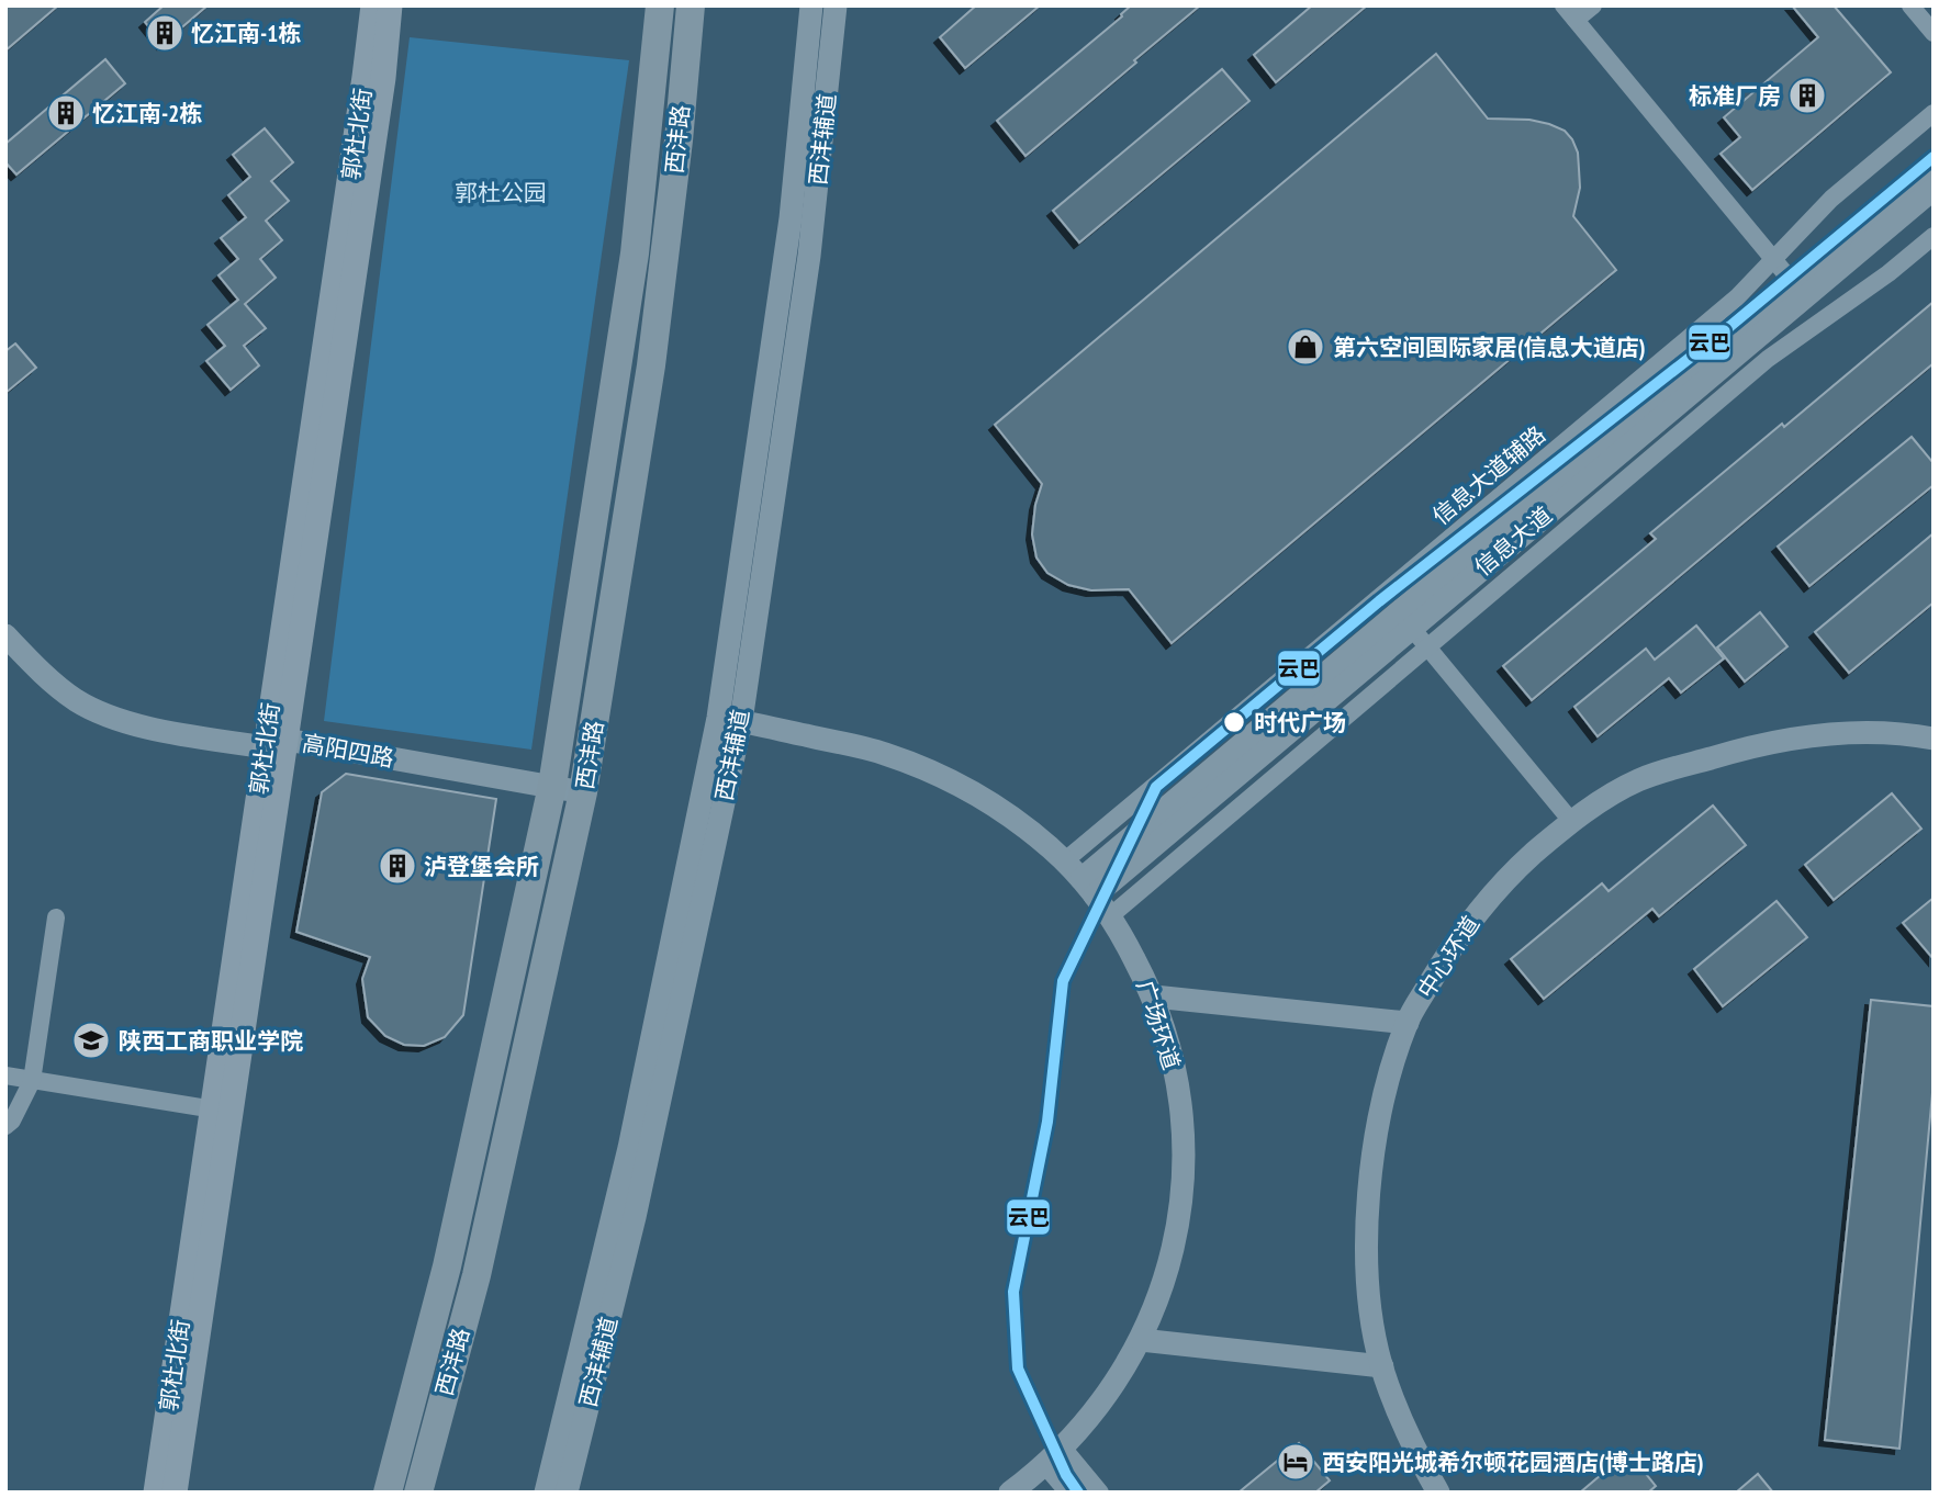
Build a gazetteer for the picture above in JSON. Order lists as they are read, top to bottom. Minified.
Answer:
{"streets":{"highway":["西沣路"],"main road":["郭杜北街"],"street":["西沣辅道","信息大道辅路","信息大道","高阳四路","中心环道","广场环道"]},"crossings":[["郭杜北街","高阳四路"],["西沣路","高阳四路"],["西沣辅道","广场环道"],["信息大道辅路","广场环道"],["信息大道","广场环道"]],"parks":["郭杜公园"],"places":{"building":["忆江南-1栋","标准厂房","忆江南-2栋","泸登堡会所"],"shop":["第六空间国际家居(信息大道店)"],"other":["时代广场"],"school or university":["陕西工商职业学院"],"hotel":["西安阳光城希尔顿花园酒店(博士路店)"]},"lines":["transit line 云巴"]}
